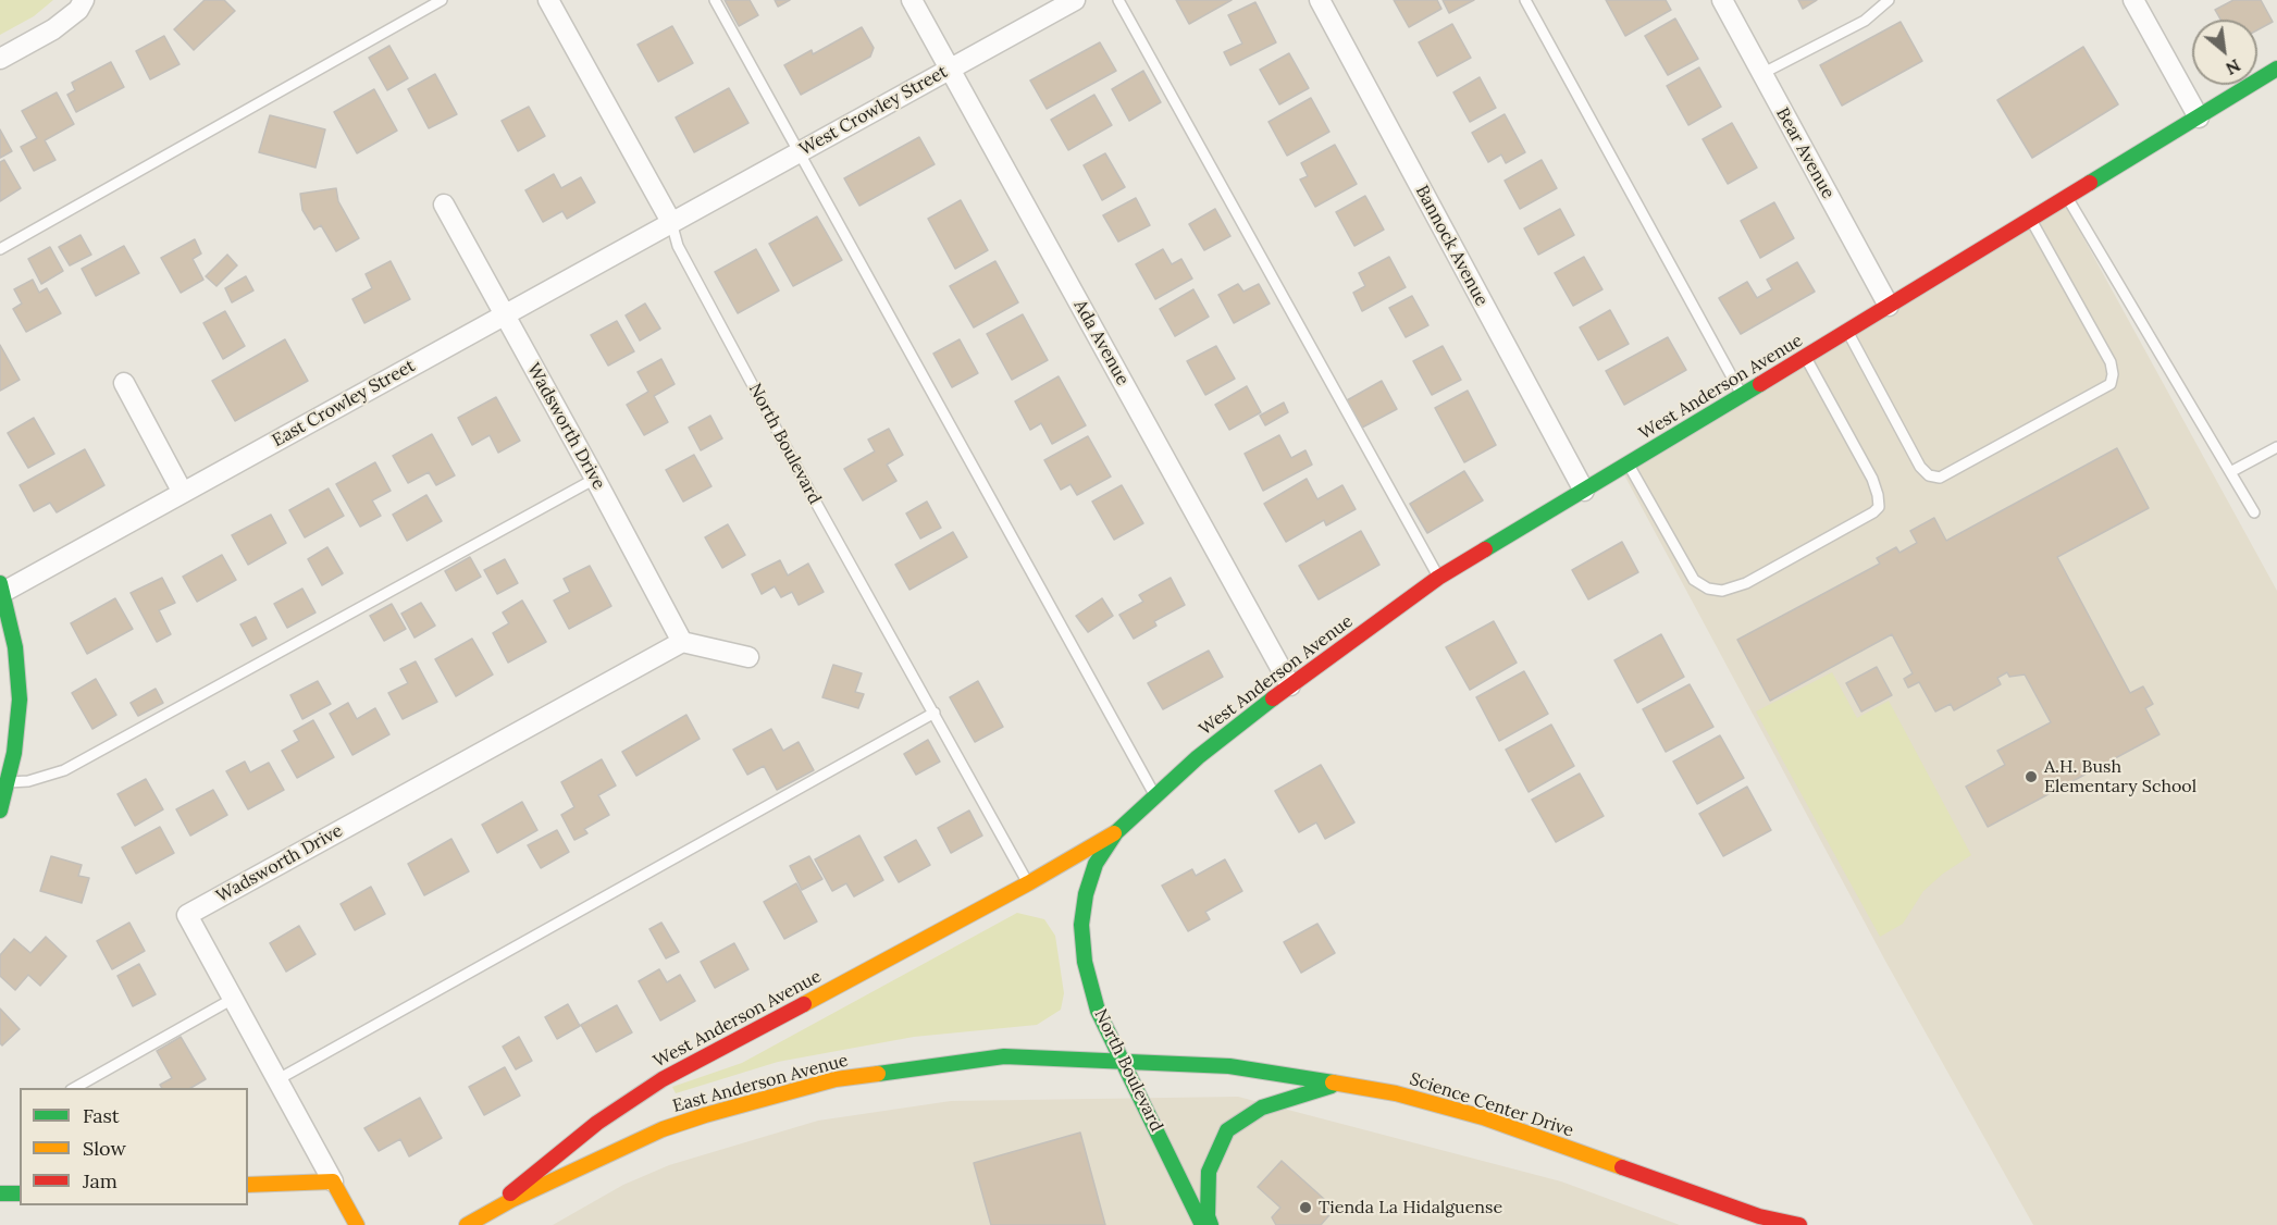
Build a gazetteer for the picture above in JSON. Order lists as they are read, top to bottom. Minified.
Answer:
{"streets":{"street":["West Crowley Street","Bear Avenue","Bannock Avenue","Ada Avenue","West Anderson Avenue","East Crowley Street","Wadsworth Drive","North Boulevard","East Anderson Avenue","Science Center Drive"]},"crossings":[["West Crowley Street","Ada Avenue"],["West Crowley Street","East Crowley Street"],["West Crowley Street","North Boulevard"],["Bear Avenue","West Anderson Avenue"],["Bannock Avenue","West Anderson Avenue"],["Ada Avenue","West Anderson Avenue"],["West Anderson Avenue","North Boulevard"],["West Anderson Avenue","East Anderson Avenue"],["East Crowley Street","Wadsworth Drive"],["East Crowley Street","North Boulevard"],["North Boulevard","East Anderson Avenue"],["North Boulevard","Science Center Drive"],["East Anderson Avenue","Science Center Drive"]],"places":["A.H. Bush Elementary School","Tienda La Hidalguense"],"legend":["Fast","Slow","Jam"],"north":"bottom right"}
